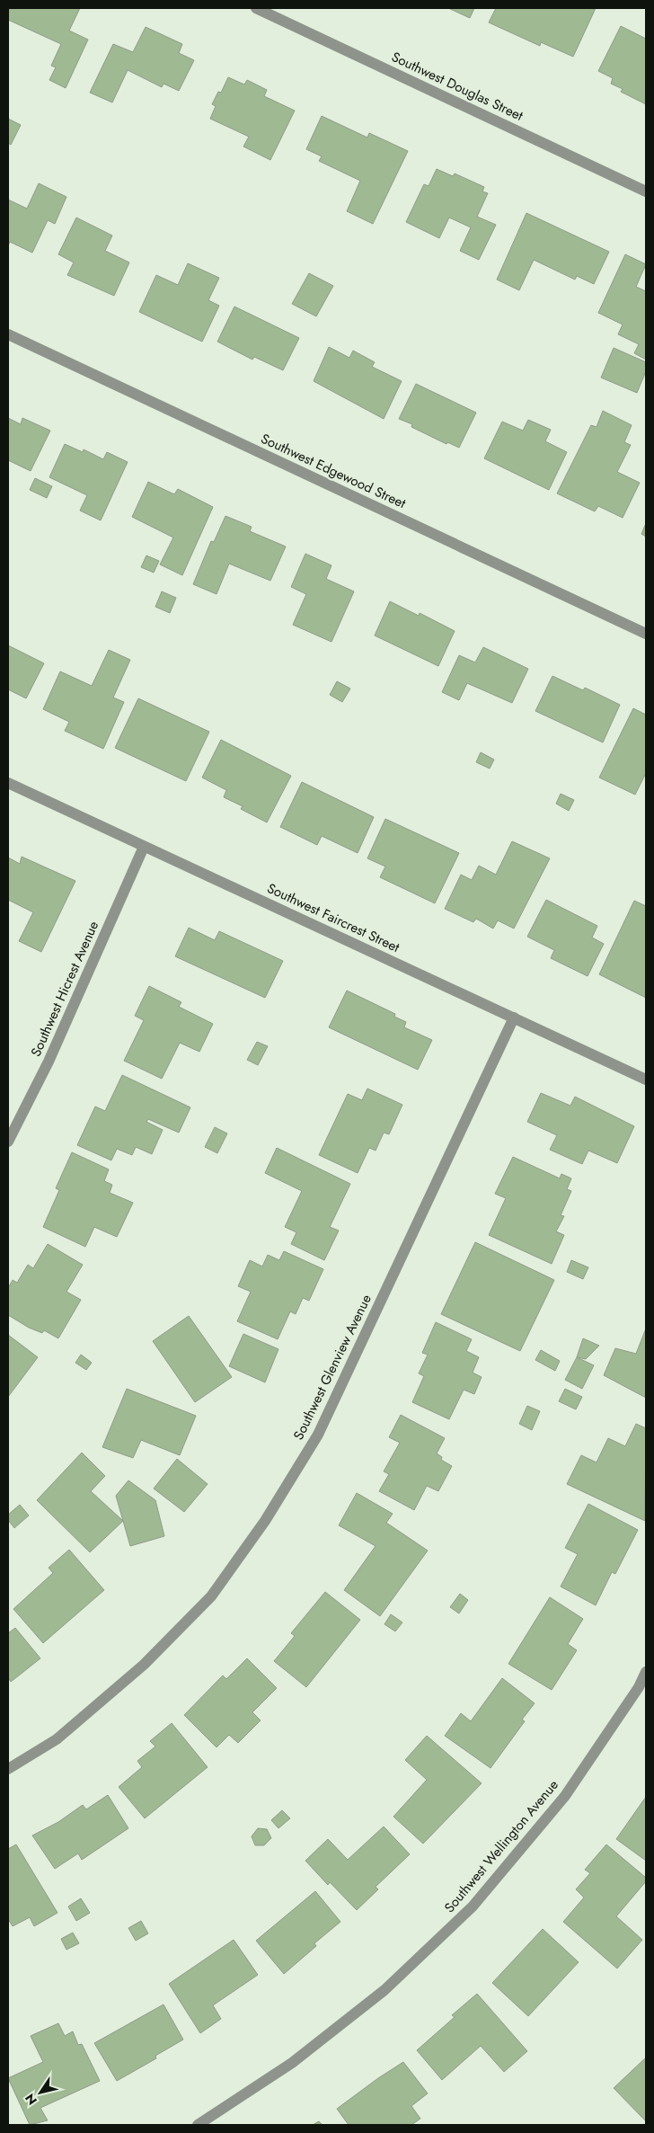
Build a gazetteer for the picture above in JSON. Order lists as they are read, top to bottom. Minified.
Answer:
{"streets":{"street":["Southwest Douglas Street","Southwest Edgewood Street","Southwest Faircrest Street","Southwest Hicrest Avenue","Southwest Glenview Avenue","Southwest Wellington Avenue"]},"crossings":[["Southwest Faircrest Street","Southwest Hicrest Avenue"],["Southwest Faircrest Street","Southwest Glenview Avenue"]],"north":"bottom left"}
